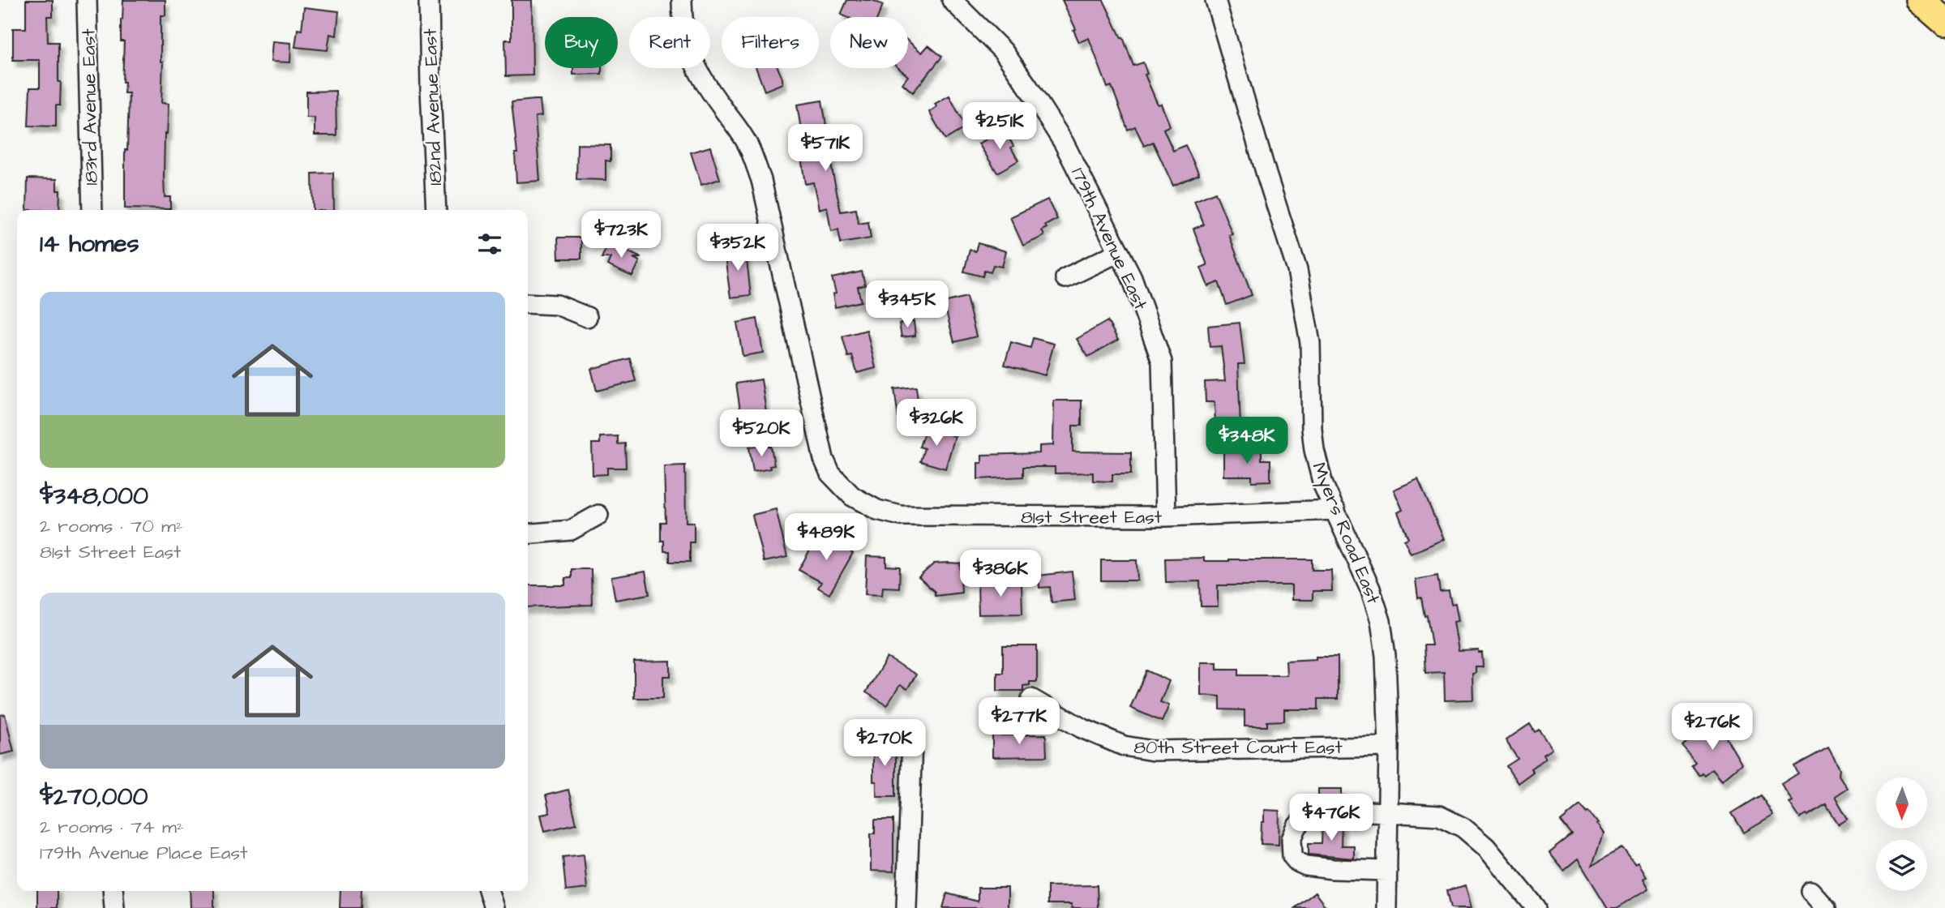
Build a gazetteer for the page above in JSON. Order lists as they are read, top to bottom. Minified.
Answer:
{"streets":{"street":["183rd Avenue East","182nd Avenue East","179th Avenue East","81st Street East","Myers Road East","80th Street Court East"]},"crossings":[["179th Avenue East","81st Street East"],["81st Street East","Myers Road East"],["Myers Road East","80th Street Court East"]],"north":"bottom","page":{"chip":["Buy","Rent","Filters","New"],"price":["$251K","$571K","$723K","$352K","$345K","$326K","$520K","$348K","$489K","$386K","$277K","$276K","$270K","$476K"],"heading":"14 homes","list":[{"name":"$348,000","note":"2 rooms · 70 m² · 81st Street East"},{"name":"$270,000","note":"2 rooms · 74 m² · 179th Avenue Place East"}]}}
